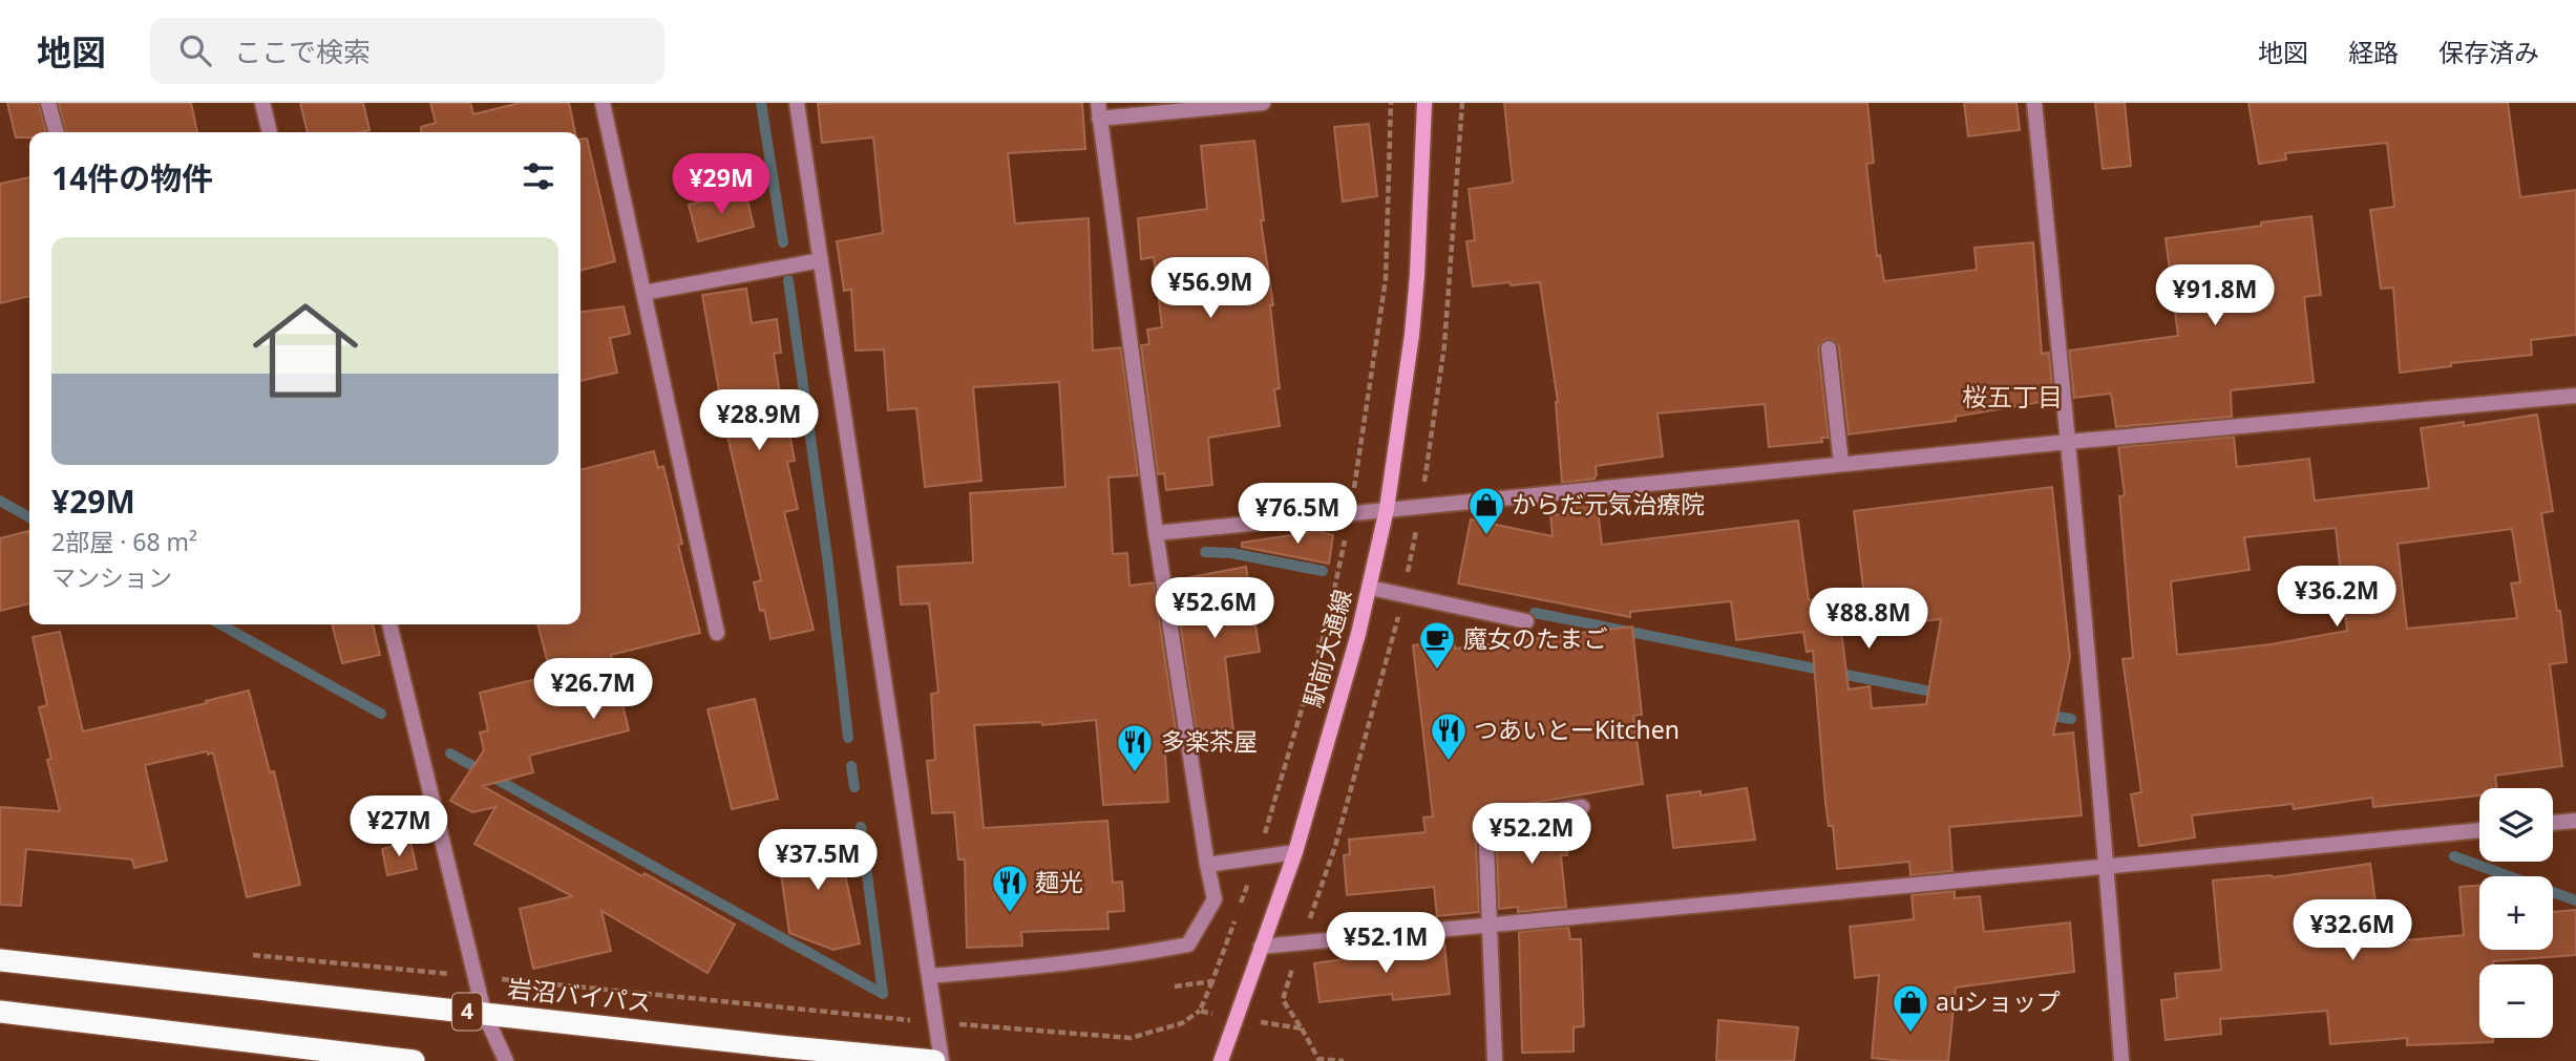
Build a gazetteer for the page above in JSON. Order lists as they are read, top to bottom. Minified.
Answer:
{"streets":{"highway":["岩沼バイパス","4"],"street":["駅前大通線"]},"districts":["桜五丁目"],"places":{"shop":["からだ元気治療院","auショップ"],"cafe":["魔女のたまご"],"restaurant":["つあいとーKitchen","多楽茶屋","麺光"]},"page":{"header":"地図","search":"ここで検索","nav":["地図","経路","保存済み"],"heading":"14件の物件","price":["¥29M","¥56.9M","¥91.8M","¥28.9M","¥76.5M","¥36.2M","¥52.6M","¥88.8M","¥26.7M","¥27M","¥52.2M","¥37.5M","¥32.6M","¥52.1M"],"list":[{"name":"¥29M","note":"2部屋 · 68 m² · マンション"}],"map_buttons":["+","−"]}}
